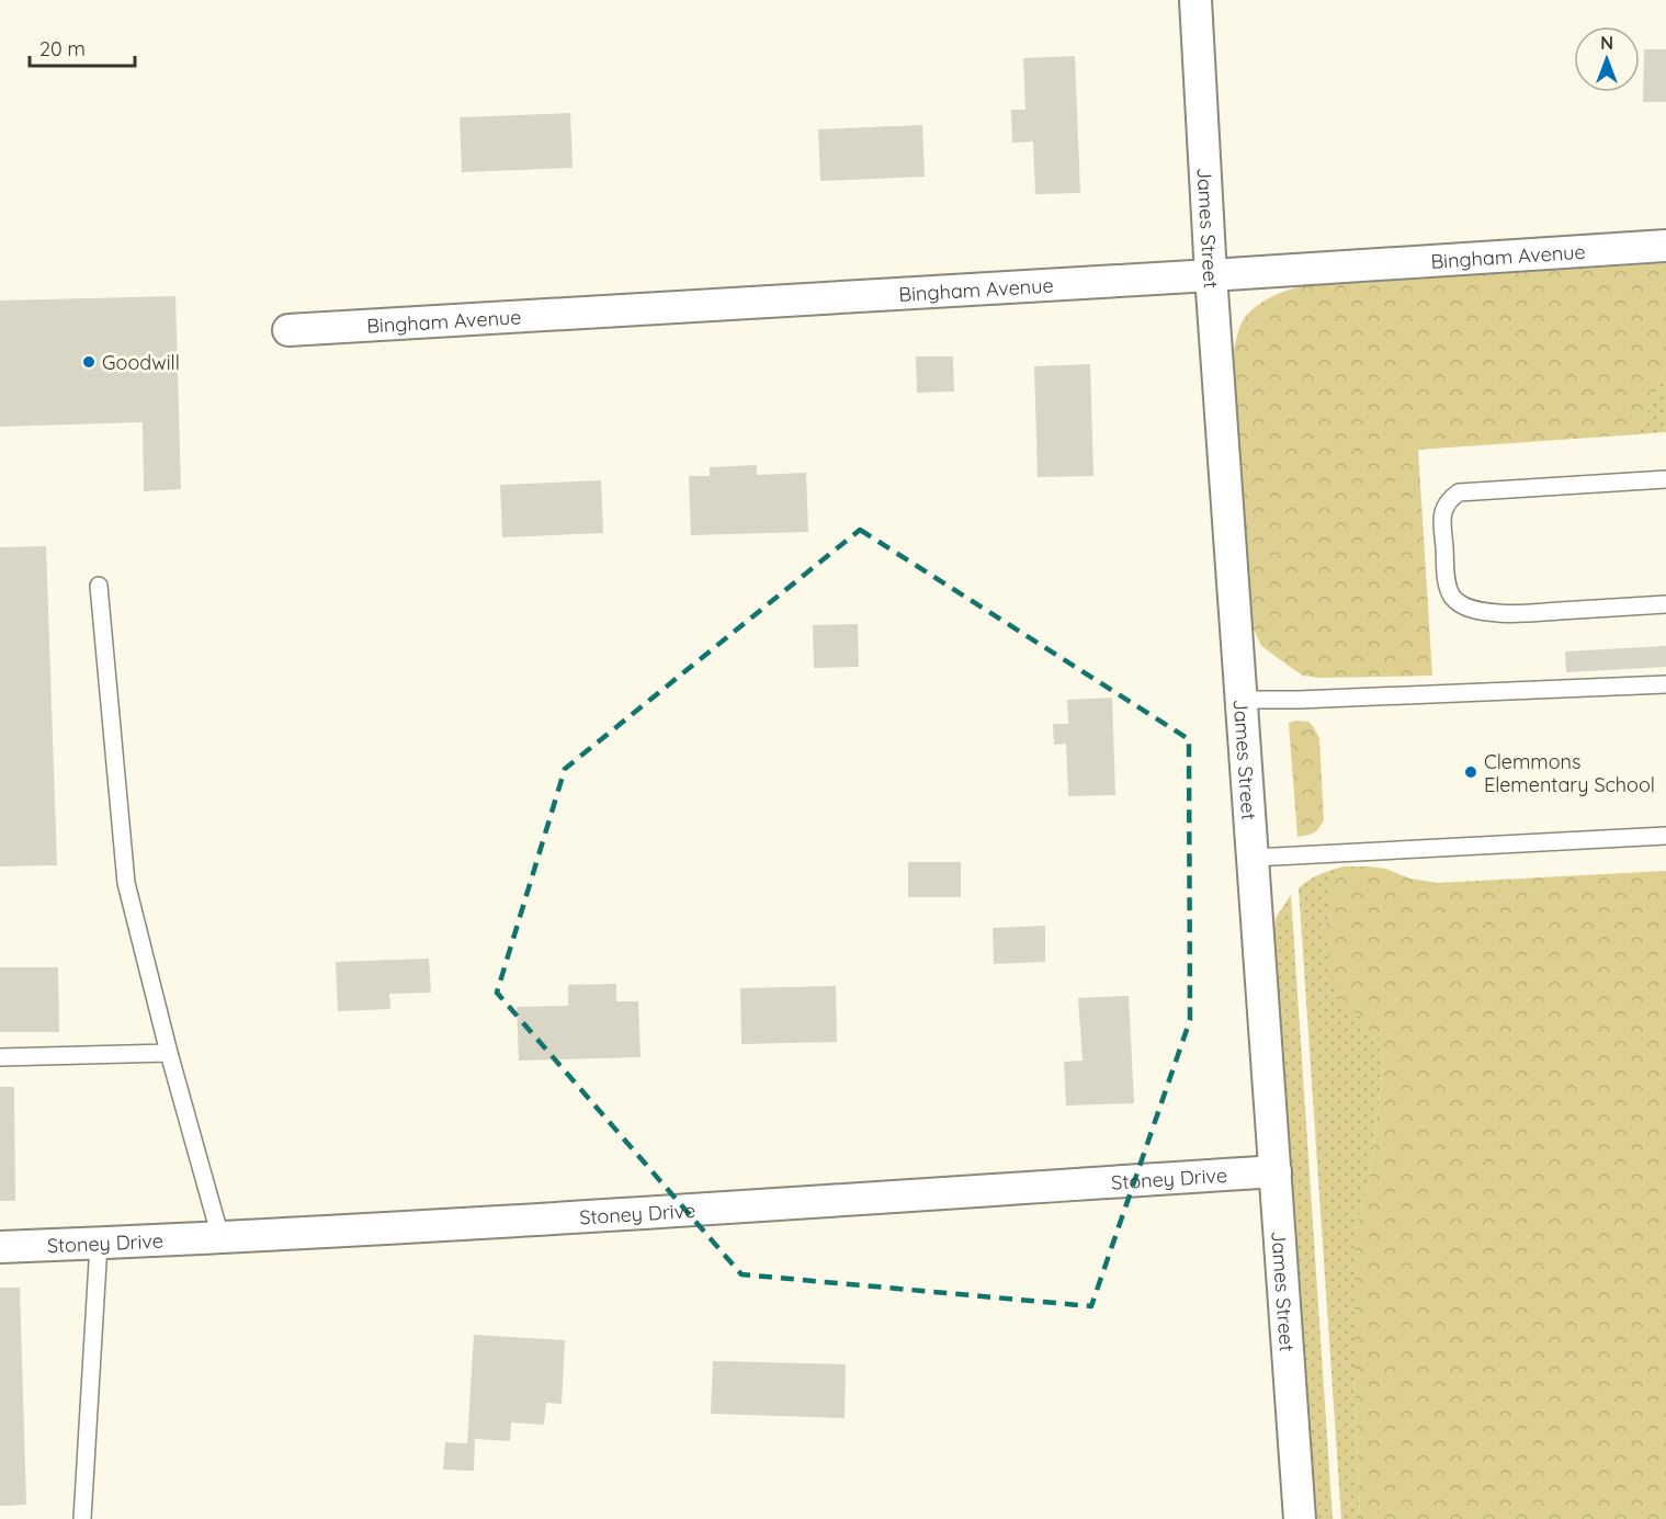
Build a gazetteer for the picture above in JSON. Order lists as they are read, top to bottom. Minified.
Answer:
{"streets":{"street":["James Street","Bingham Avenue","Stoney Drive"]},"crossings":[["James Street","Bingham Avenue"],["James Street","Stoney Drive"]],"places":["Goodwill","Clemmons Elementary School"],"scale_bar":"20 m","north":"top"}
